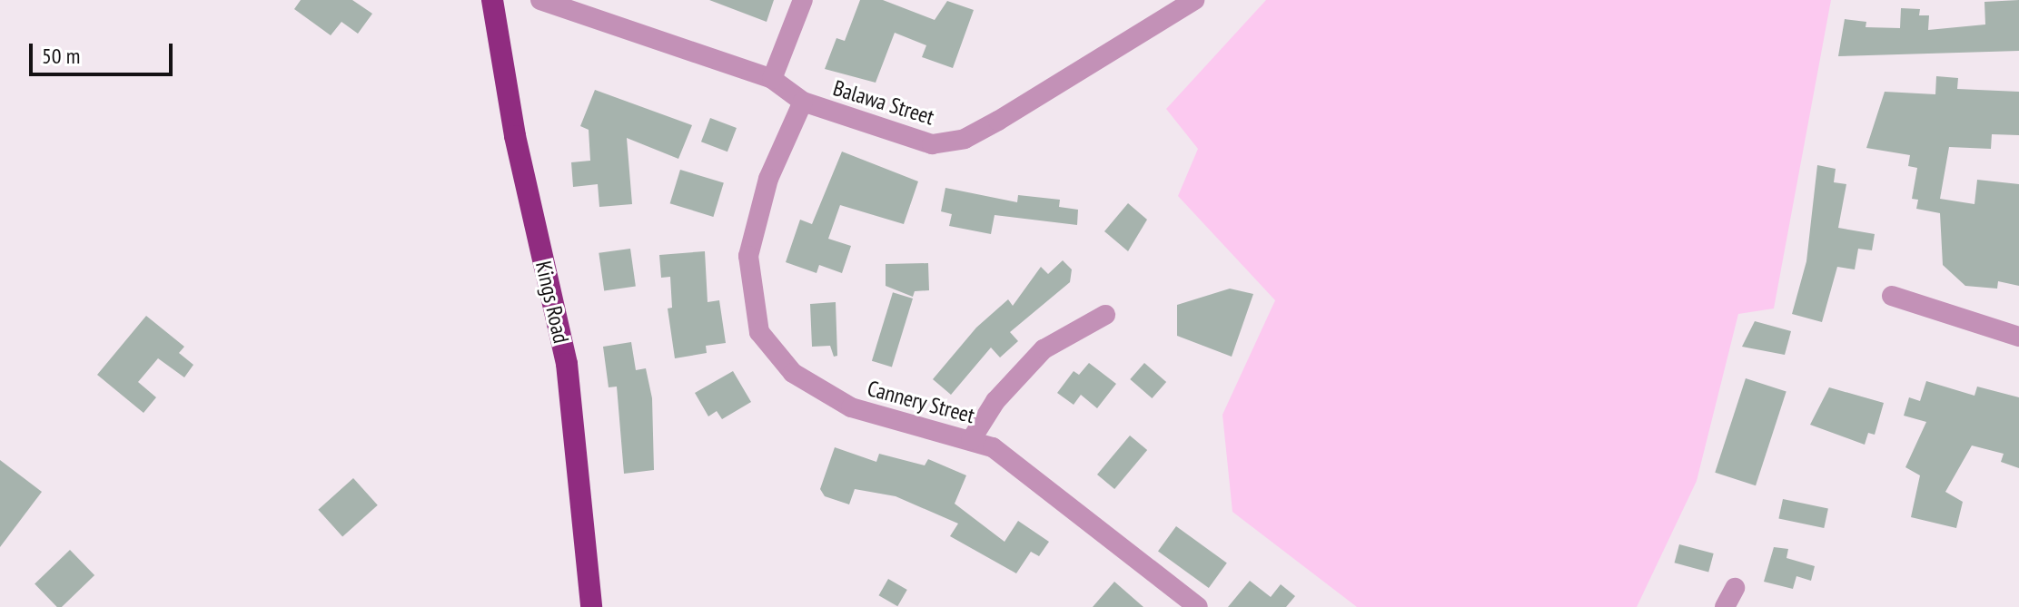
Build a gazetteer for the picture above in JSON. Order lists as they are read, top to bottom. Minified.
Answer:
{"streets":{"highway":["Kings Road"],"street":["Balawa Street","Cannery Street"]},"crossings":[["Balawa Street","Cannery Street"]],"scale_bar":"50 m"}
